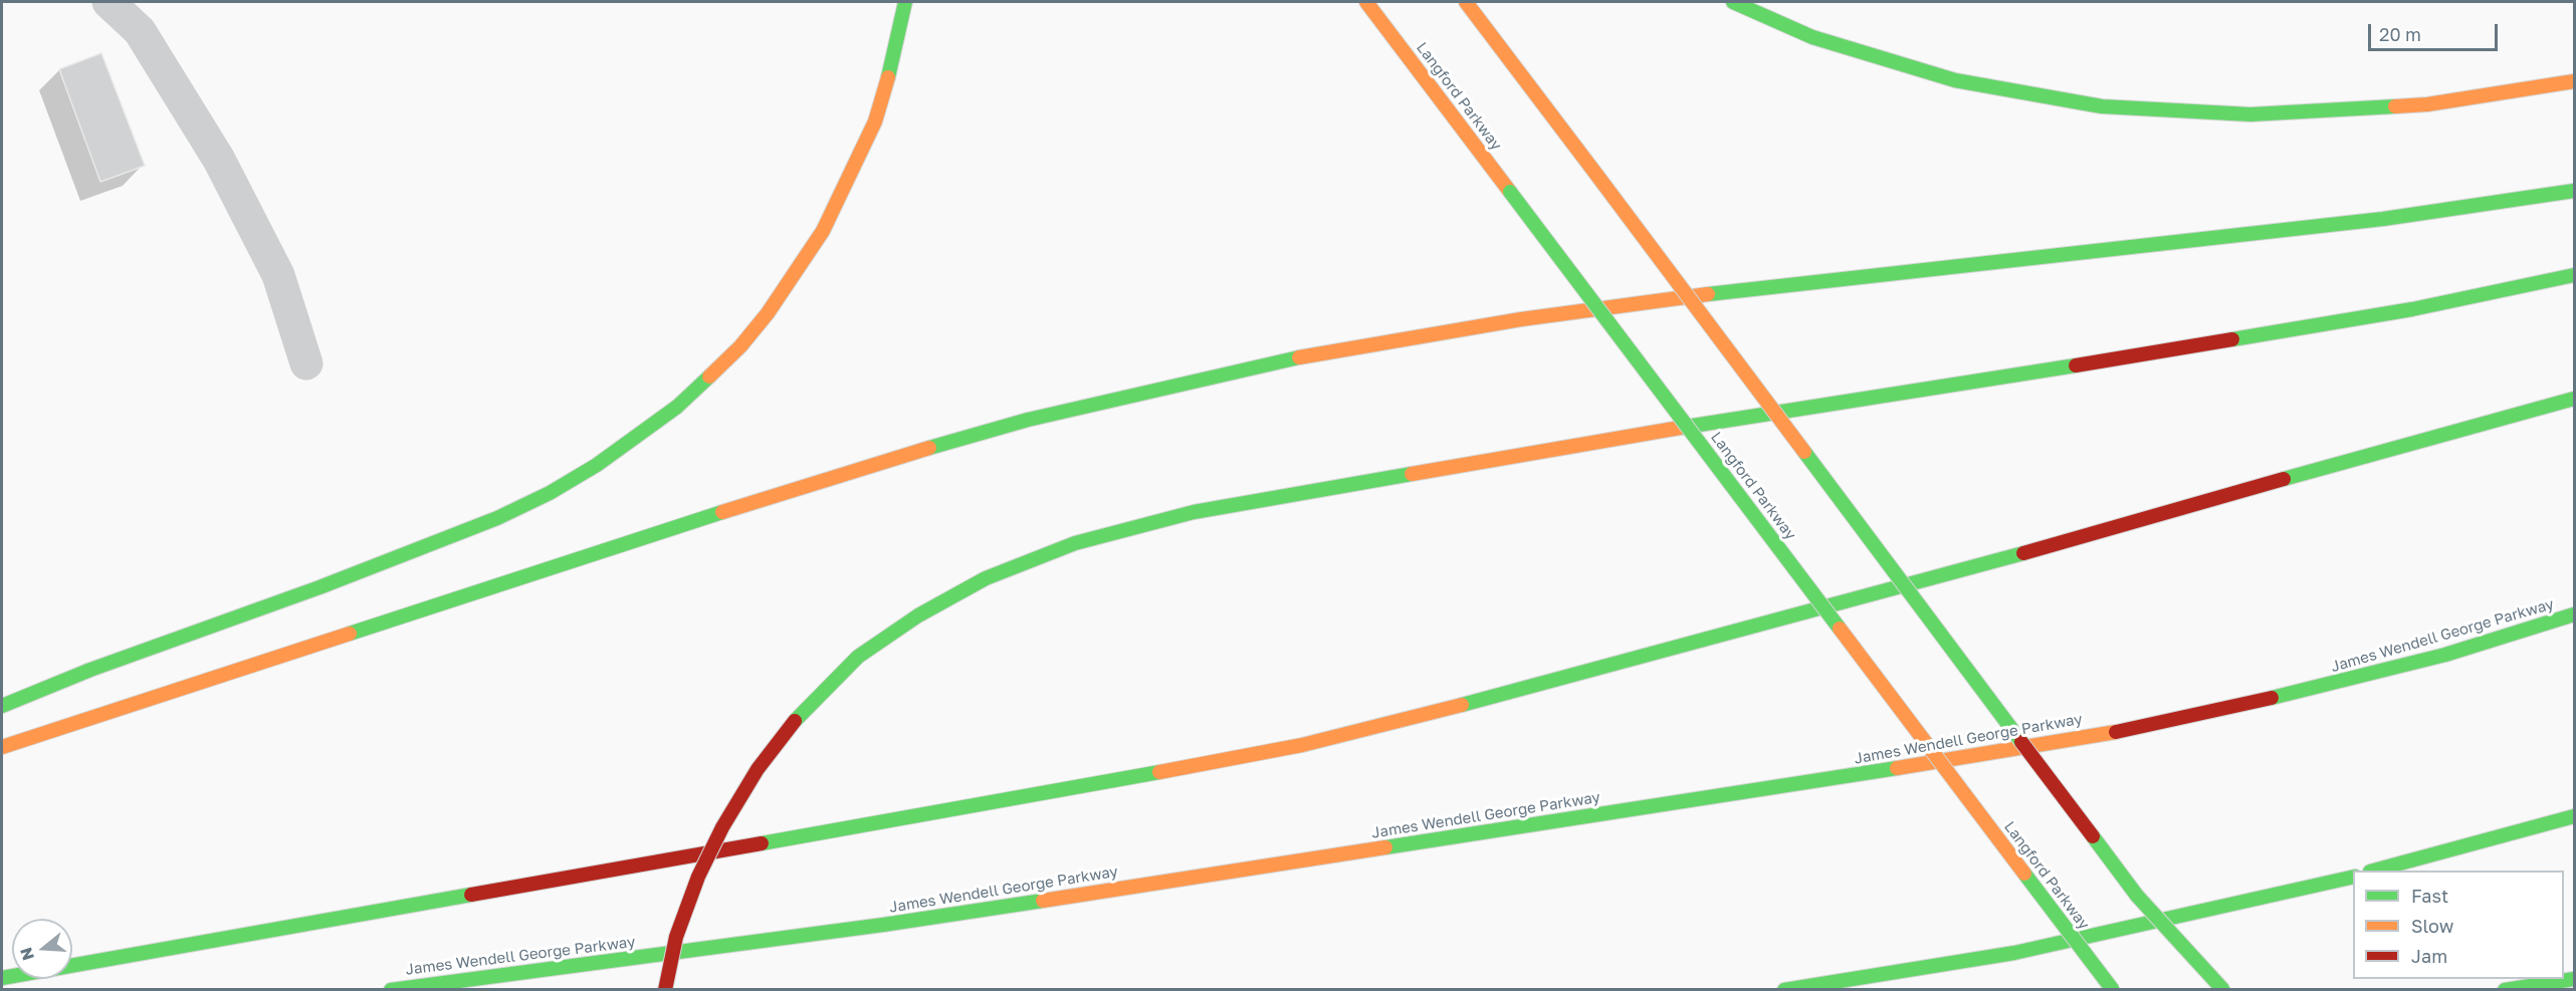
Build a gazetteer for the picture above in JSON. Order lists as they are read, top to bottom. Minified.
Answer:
{"streets":{"highway":["Langford Parkway","James Wendell George Parkway"]},"legend":["Fast","Slow","Jam"],"scale_bar":"20 m","north":"left"}
